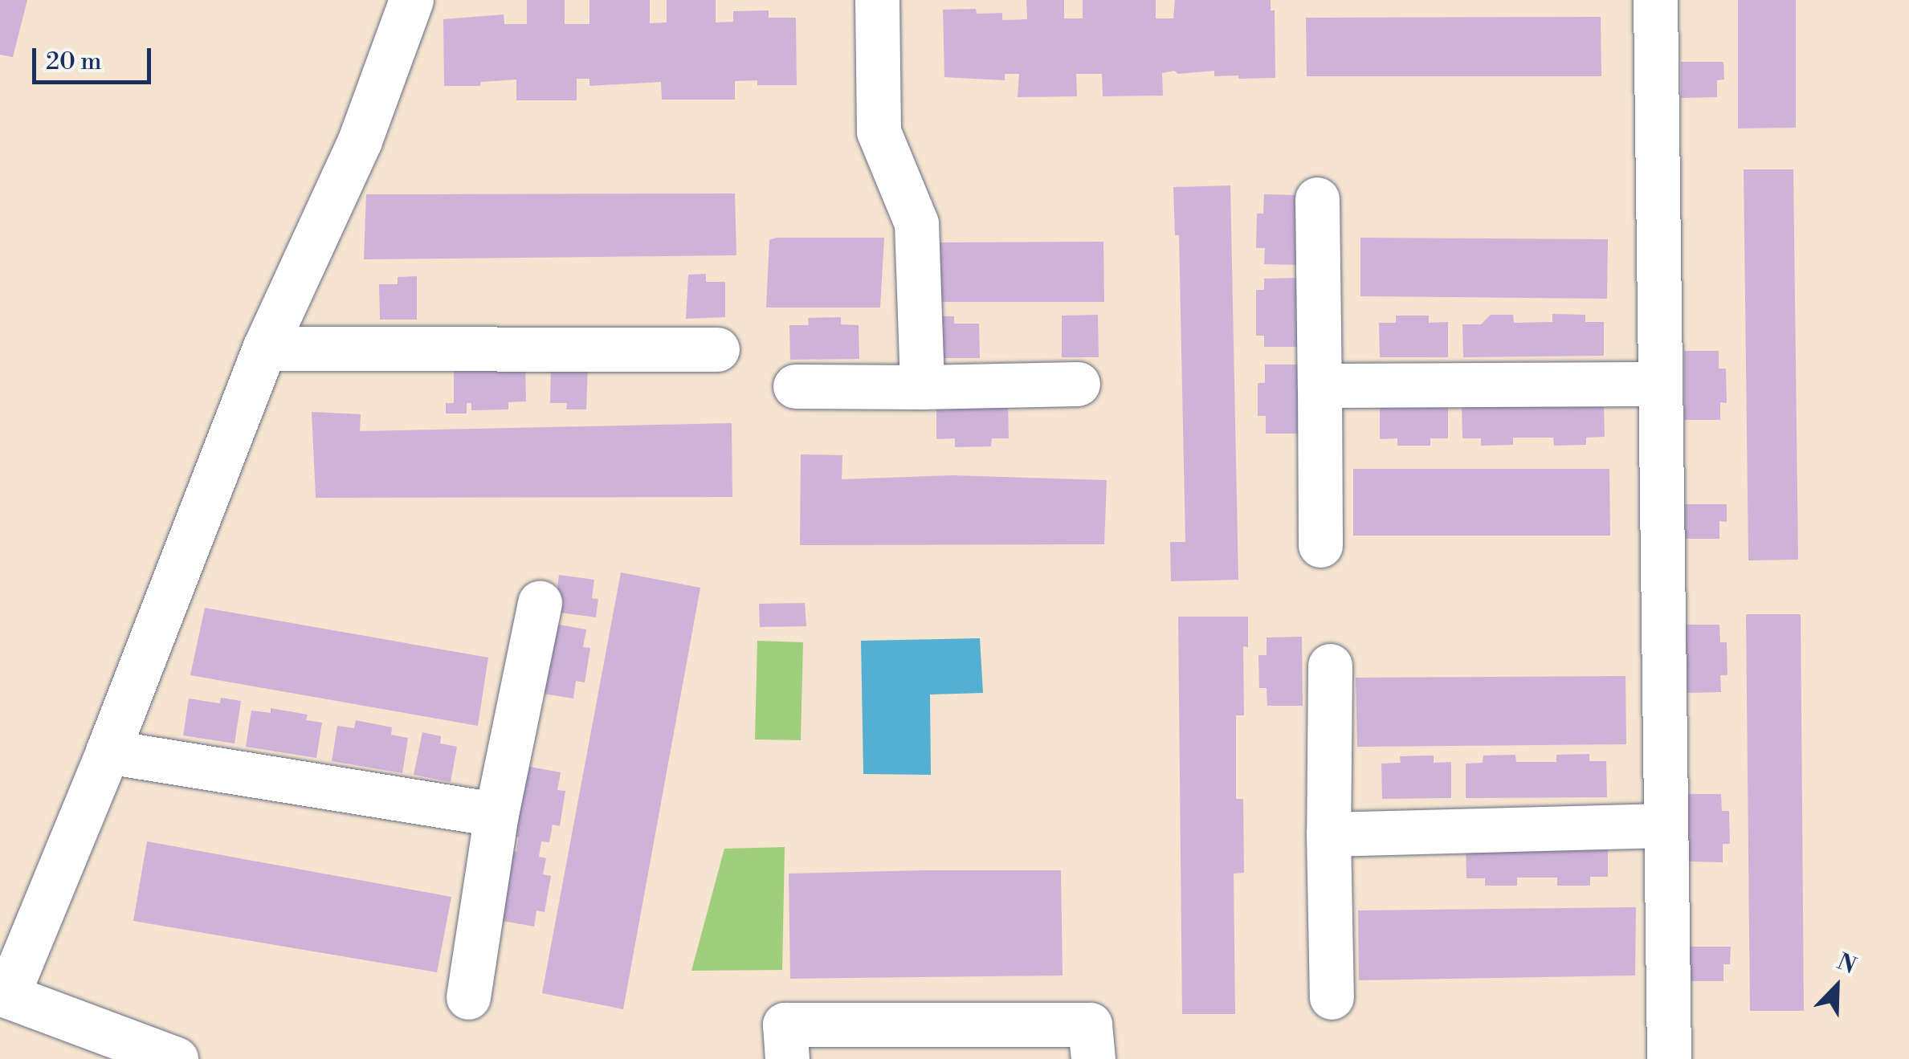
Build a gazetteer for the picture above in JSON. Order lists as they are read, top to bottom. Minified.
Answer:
{"scale_bar":"20 m","north":"top right"}
